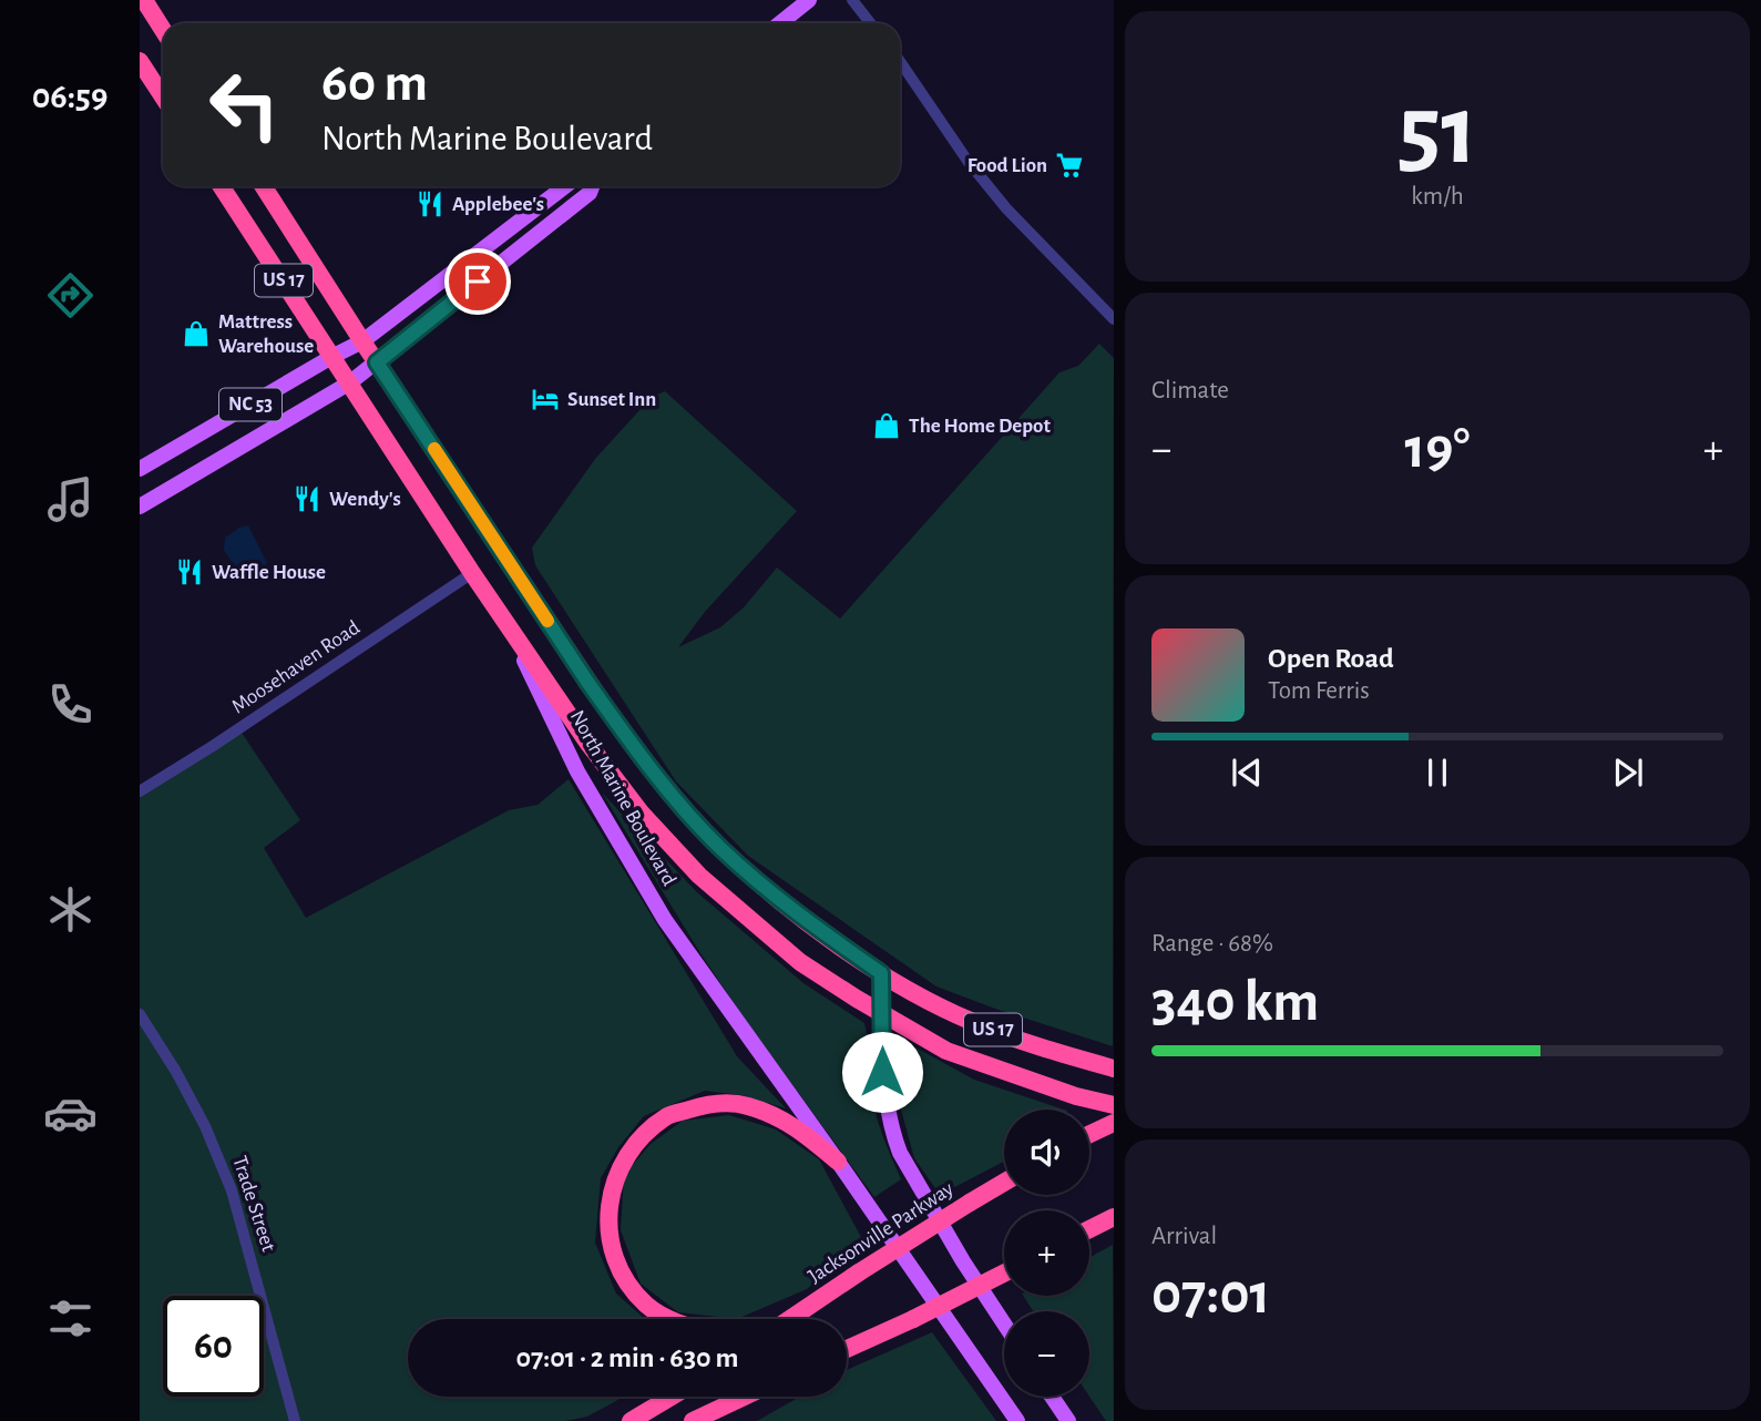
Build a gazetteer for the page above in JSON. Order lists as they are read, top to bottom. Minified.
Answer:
{"streets":{"highway":["US 17","North Marine Boulevard","Jacksonville Parkway"],"main road":["NC 53"],"street":["Moosehaven Road","Trade Street"]},"crossings":[["US 17","North Marine Boulevard"],["NC 53","North Marine Boulevard"],["Moosehaven Road","North Marine Boulevard"]],"places":{"supermarket":["Food Lion"],"restaurant":["Applebee's","Wendy's","Waffle House"],"shop":["Mattress Warehouse","The Home Depot"],"hotel":["Sunset Inn"]},"page":{"tabs":"06:59","tile":[["51","km/h"],"Climate",["Range · 68%","340 km"],["Arrival","07:01"]],"turn":["60 m","North Marine Boulevard"],"heat":["−","19°","+"],"song":["Open Road","Tom Ferris"],"map_buttons":["+","−"],"limit":"60","trip":"07:01 · 2 min · 630 m"}}
